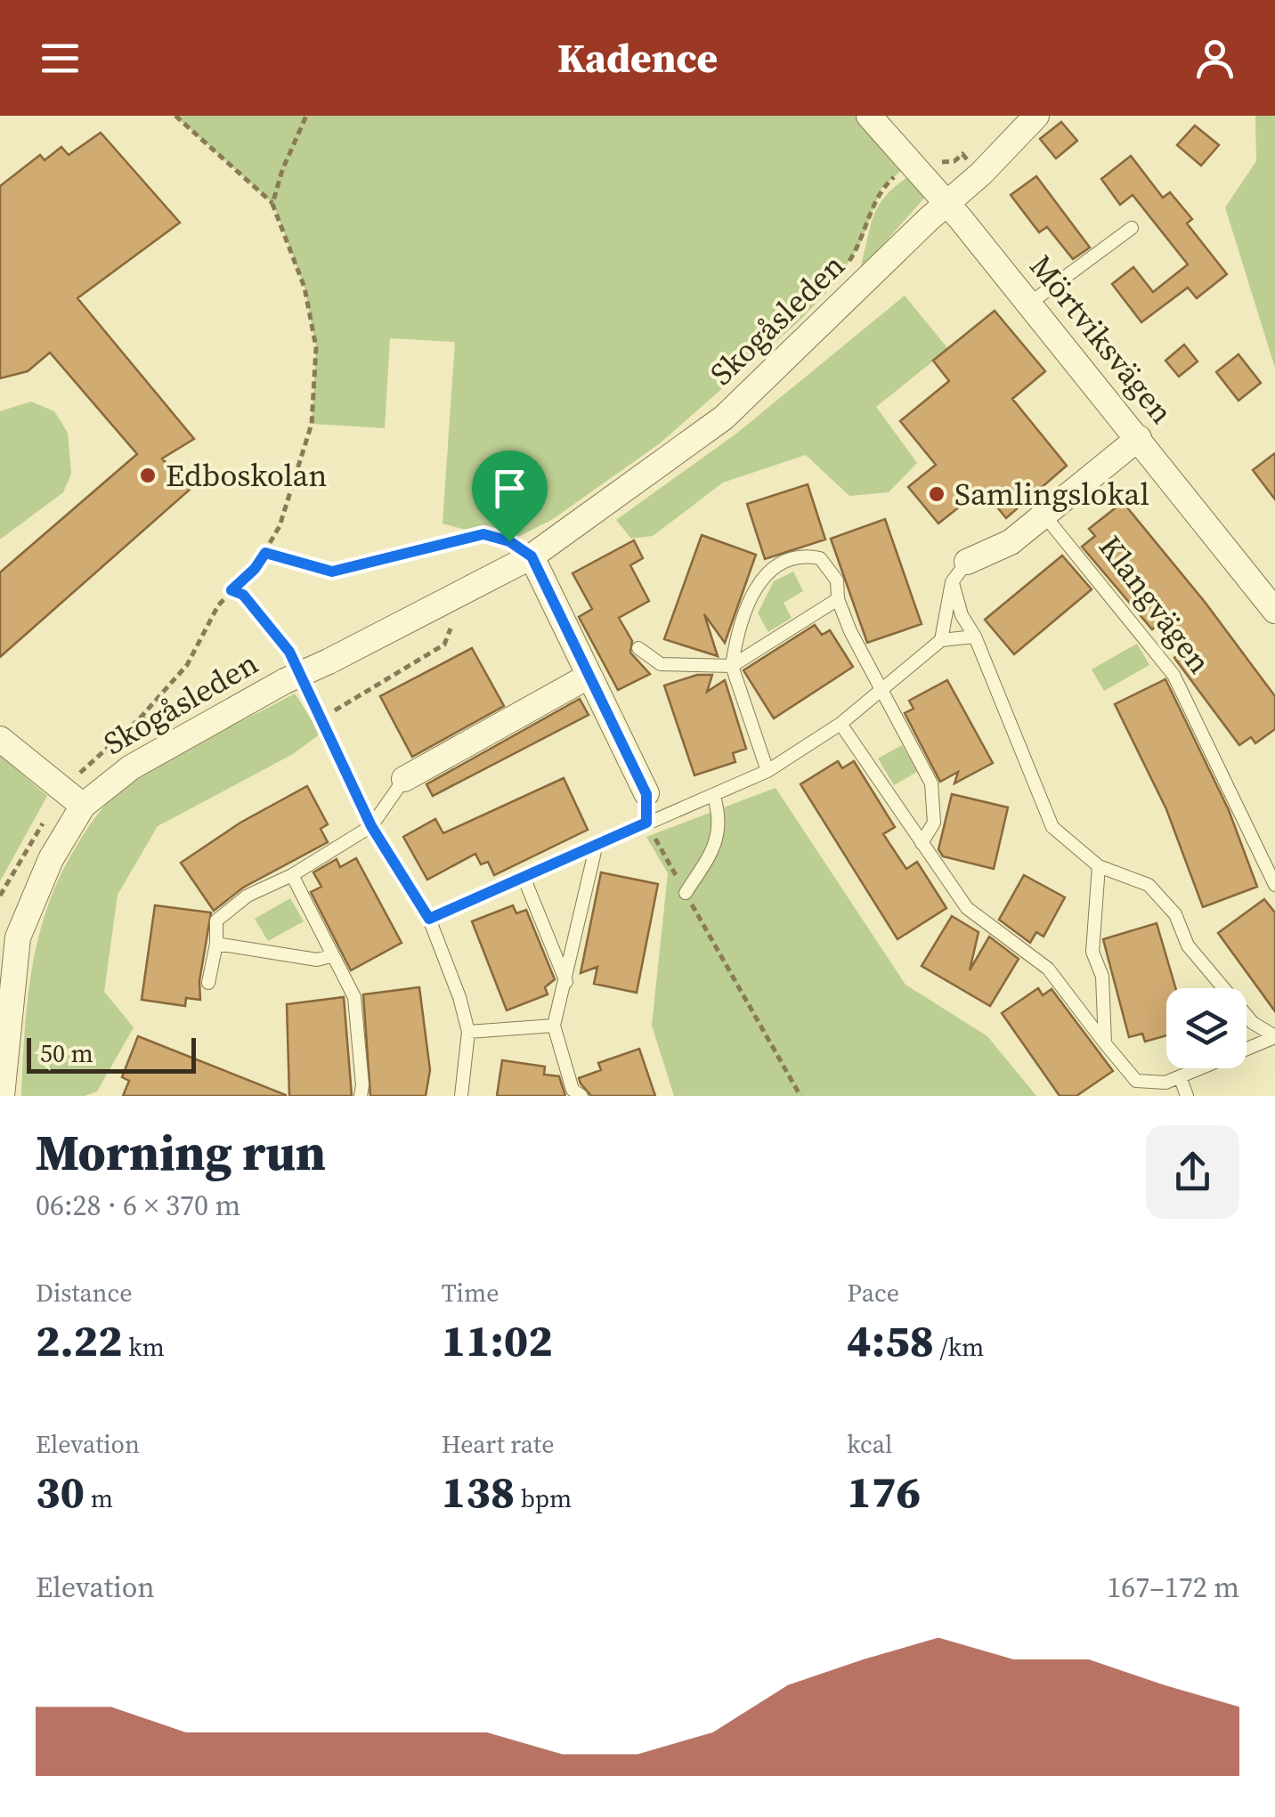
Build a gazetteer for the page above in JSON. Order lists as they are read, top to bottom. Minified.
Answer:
{"streets":{"street":["Skogåsleden","Mörtviksvägen"],"lane":["Klangvägen"]},"crossings":[["Skogåsleden","Mörtviksvägen"]],"places":["Edboskolan","Samlingslokal"],"scale_bar":"50 m","page":{"header":"Kadence","scale":"50 m","heading":["Morning run","06:28 · 6 × 370 m"],"stats":[["Distance","2.22 km"],["Time","11:02"],["Pace","4:58 /km"],["Elevation","30 m"],["Heart rate","138 bpm"],["kcal","176"]],"chart":["Elevation","167–172 m"]}}
